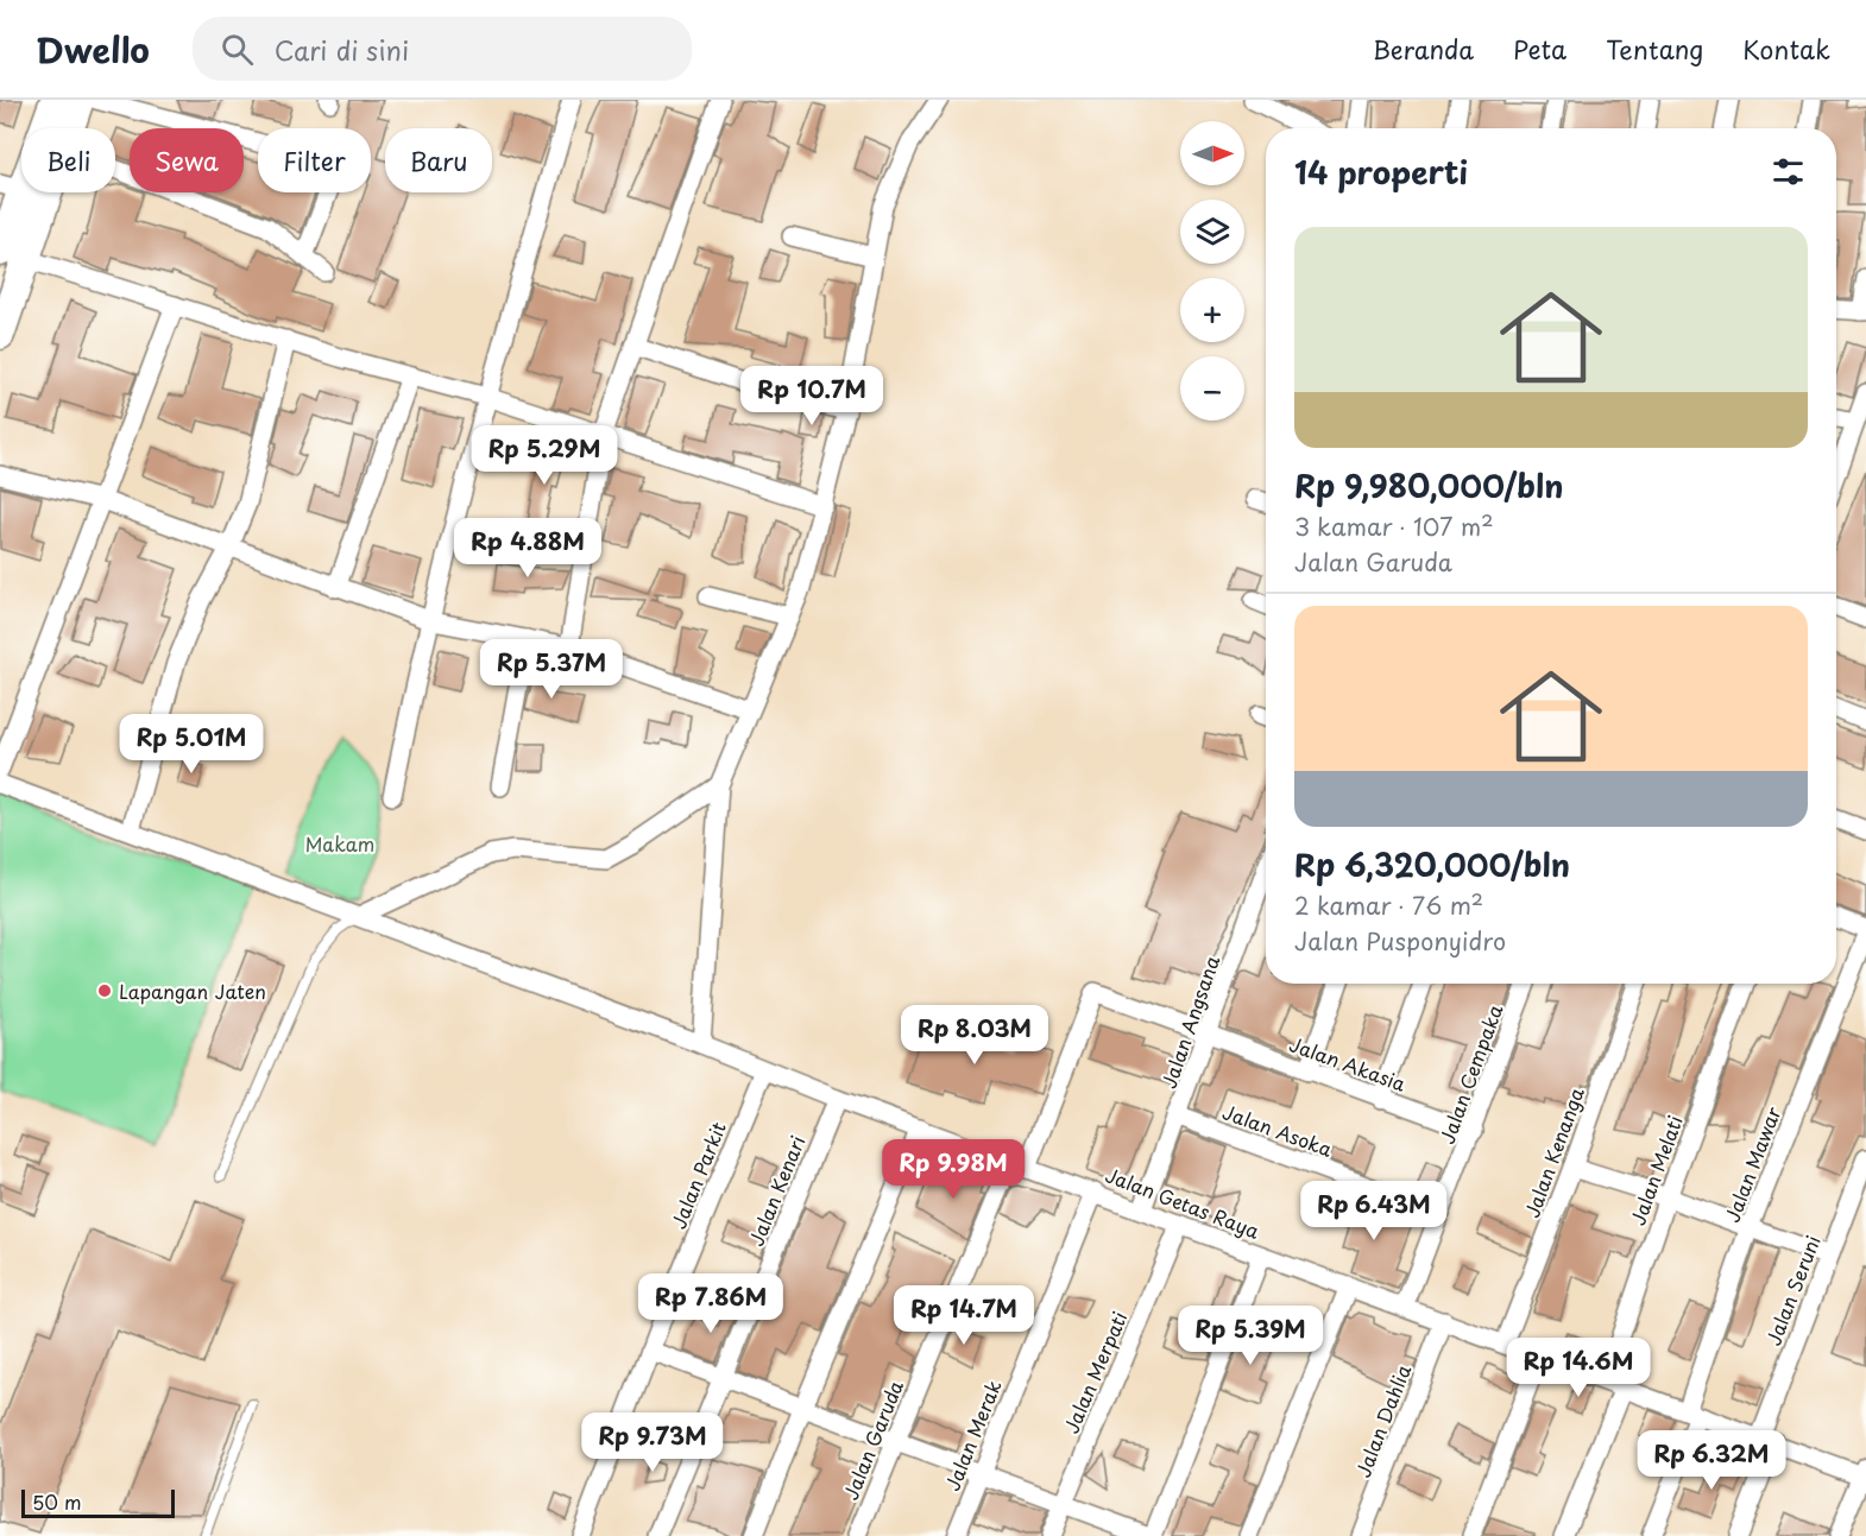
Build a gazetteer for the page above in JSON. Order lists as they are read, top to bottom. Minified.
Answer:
{"streets":{"street":["Jalan Angsana","Jalan Akasia","Jalan Cempaka","Jalan Asoka","Jalan Kenanga","Jalan Mawar","Jalan Melati","Jalan Parkit","Jalan Kenari","Jalan Getas Raya","Jalan Seruni","Jalan Merpati","Jalan Dahlia","Jalan Merak","Jalan Garuda"]},"crossings":[["Jalan Angsana","Jalan Akasia"],["Jalan Angsana","Jalan Asoka"],["Jalan Angsana","Jalan Getas Raya"],["Jalan Akasia","Jalan Cempaka"],["Jalan Akasia","Jalan Getas Raya"],["Jalan Akasia","Jalan Garuda"],["Jalan Cempaka","Jalan Asoka"],["Jalan Cempaka","Jalan Getas Raya"],["Jalan Kenanga","Jalan Getas Raya"],["Jalan Mawar","Jalan Getas Raya"],["Jalan Melati","Jalan Getas Raya"],["Jalan Parkit","Jalan Getas Raya"],["Jalan Kenari","Jalan Getas Raya"],["Jalan Getas Raya","Jalan Seruni"],["Jalan Getas Raya","Jalan Merpati"],["Jalan Getas Raya","Jalan Dahlia"],["Jalan Getas Raya","Jalan Merak"],["Jalan Getas Raya","Jalan Garuda"]],"parks":["Makam"],"places":["Lapangan Jaten"],"scale_bar":"50 m","north":"right","page":{"header":"Dwello","search":"Cari di sini","nav":["Beranda","Peta","Tentang","Kontak"],"map_buttons":["+","−"],"chip":["Beli","Sewa","Filter","Baru"],"heading":"14 properti","list":[{"name":"Rp 9,980,000/bln","note":"3 kamar · 107 m² · Jalan Garuda"},{"name":"Rp 6,320,000/bln","note":"2 kamar · 76 m² · Jalan Pusponyidro"}],"price":["Rp 10.7M","Rp 5.29M","Rp 4.88M","Rp 5.37M","Rp 5.01M","Rp 8.03M","Rp 9.98M","Rp 6.43M","Rp 7.86M","Rp 14.7M","Rp 5.39M","Rp 14.6M","Rp 9.73M","Rp 6.32M"],"scale":"50 m"}}
